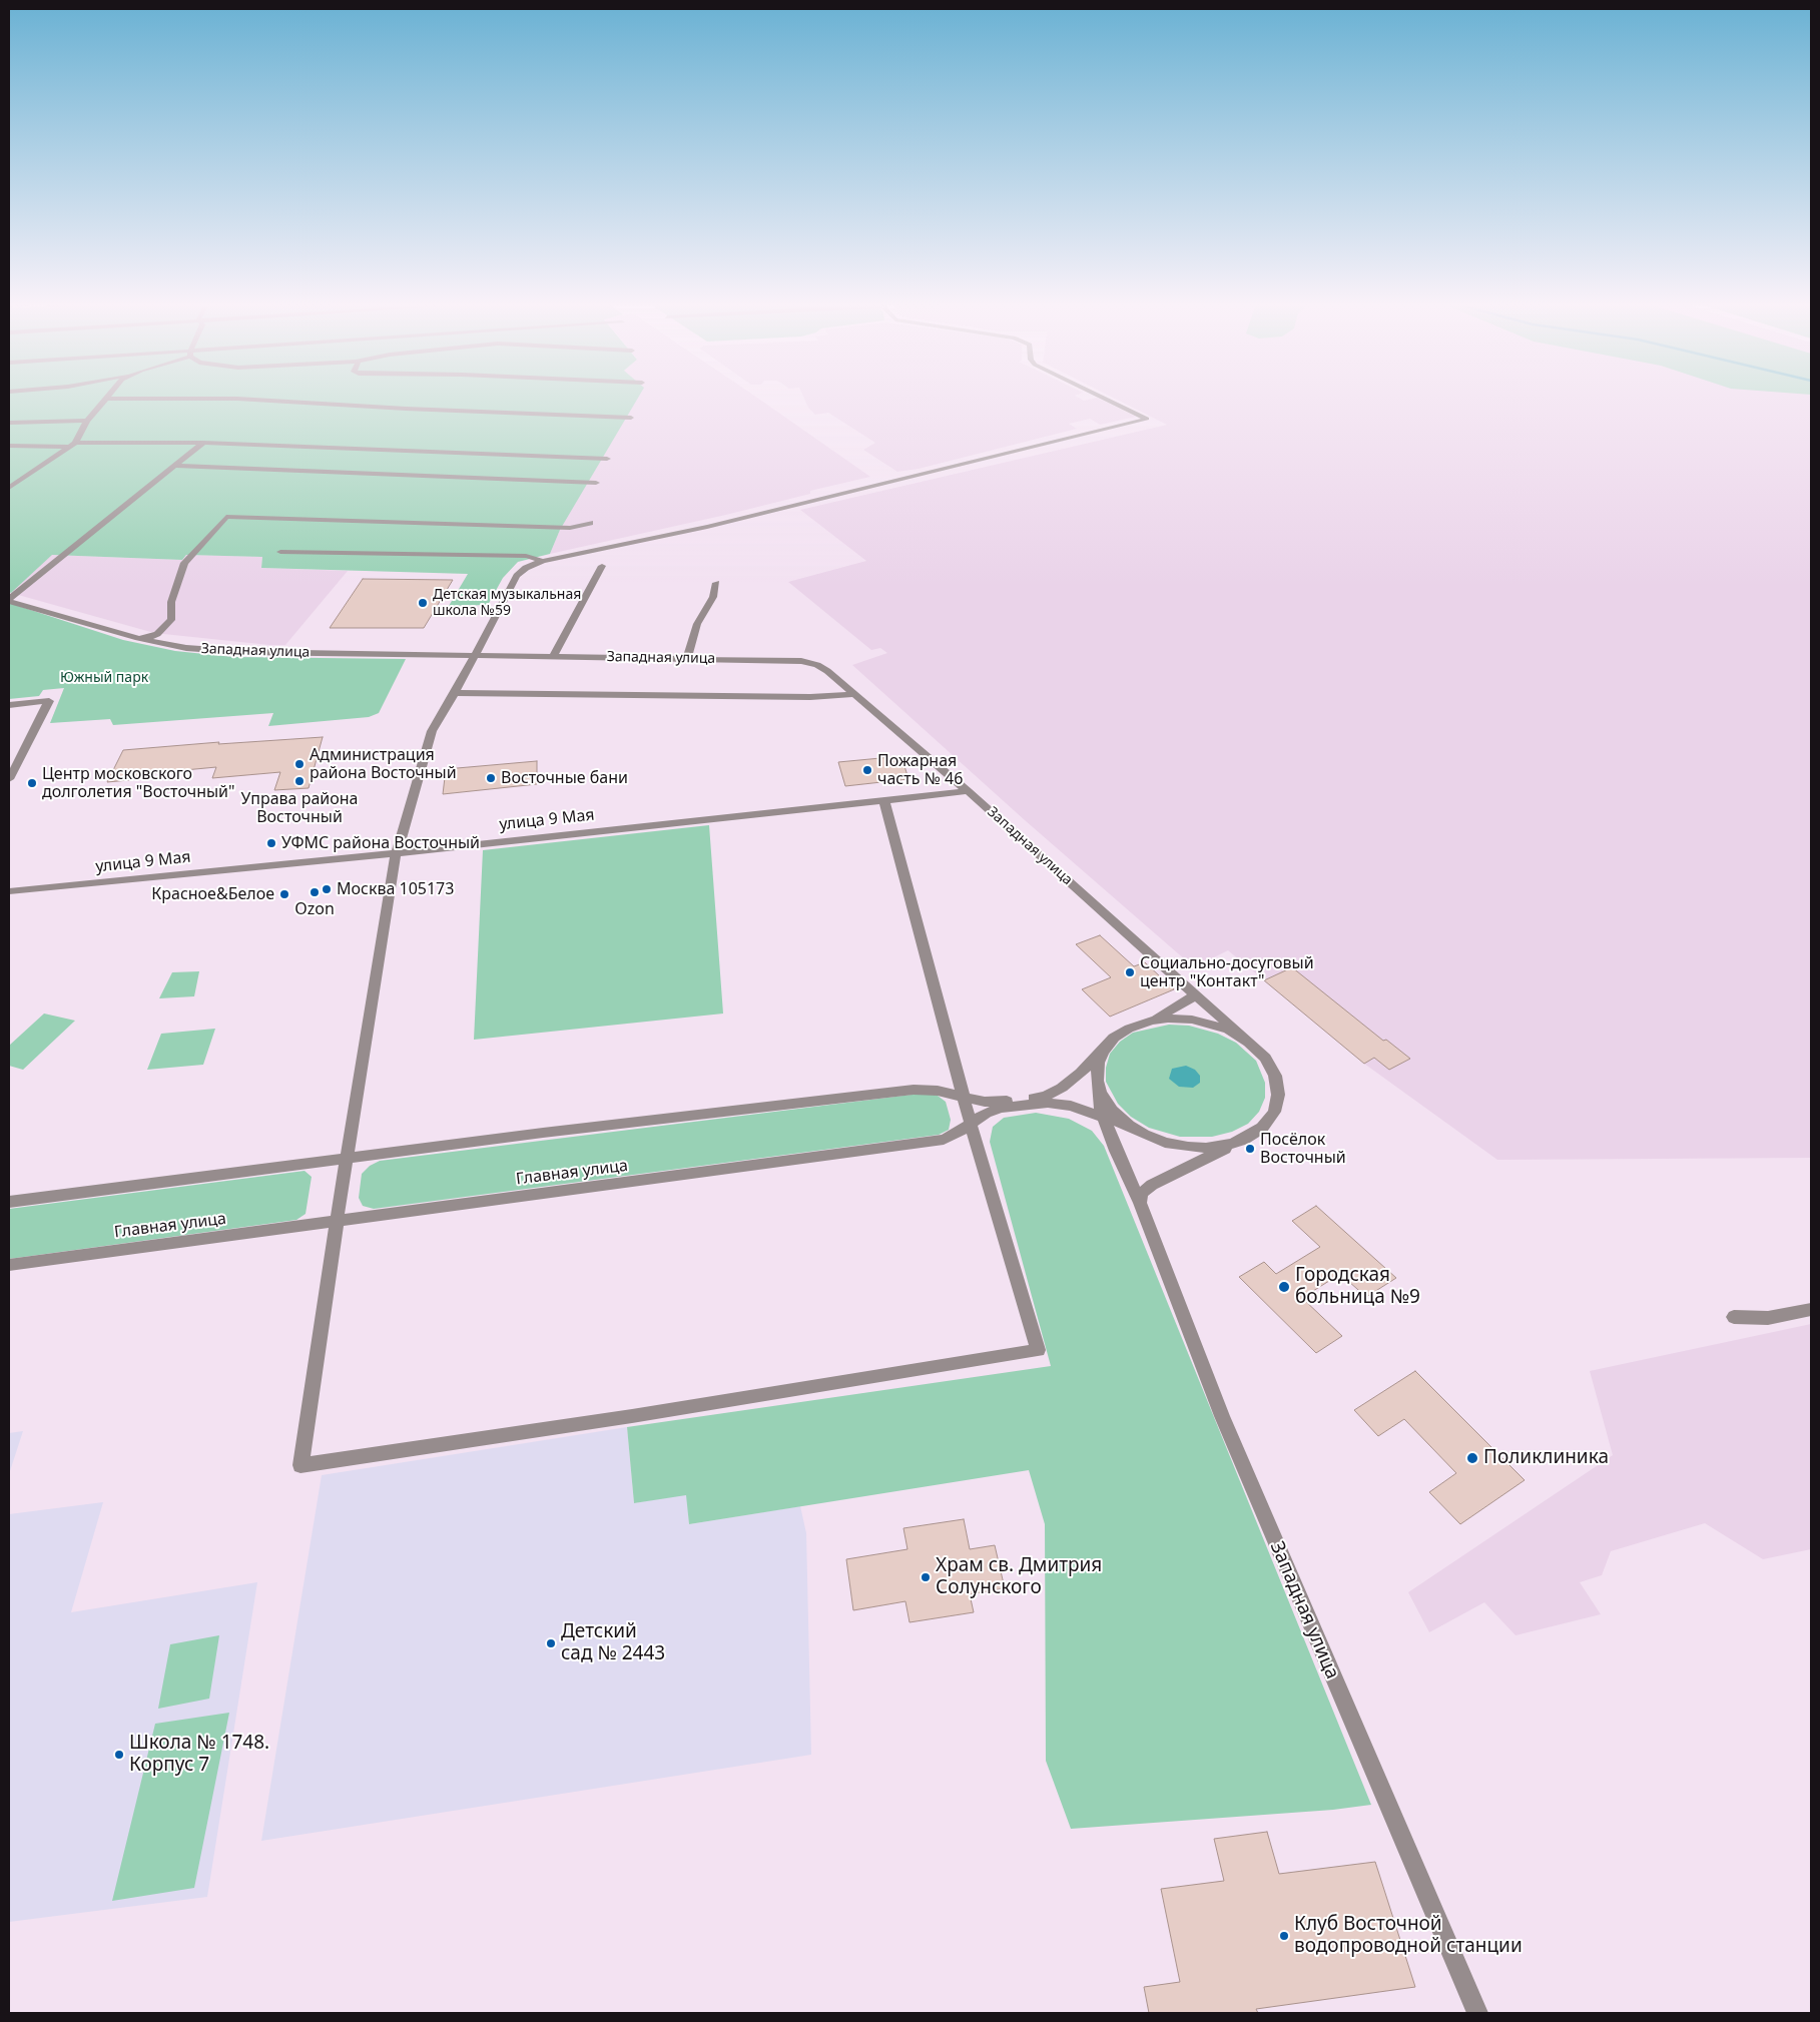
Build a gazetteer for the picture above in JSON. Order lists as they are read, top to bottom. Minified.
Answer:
{"streets":{"street":["Западная улица","улица 9 Мая","Главная улица"]},"crossings":[["Западная улица","улица 9 Мая"],["Западная улица","Главная улица"]],"parks":["Южный парк"],"places":["Детская музыкальная школа №59","Администрация района Восточный","Пожарная часть № 46","Восточные бани","Управа района Восточный","Центр московского долголетия \"Восточный\"","УФМС района Восточный","Москва 105173","Ozon","Красное&Белое","Социально-досуговый центр \"Контакт\"","Посёлок Восточный","Городская больница №9","Поликлиника","Храм св. Дмитрия Солунского","Детский сад № 2443","Школа № 1748. Корпус 7","Клуб Восточной водопроводной станции"]}
